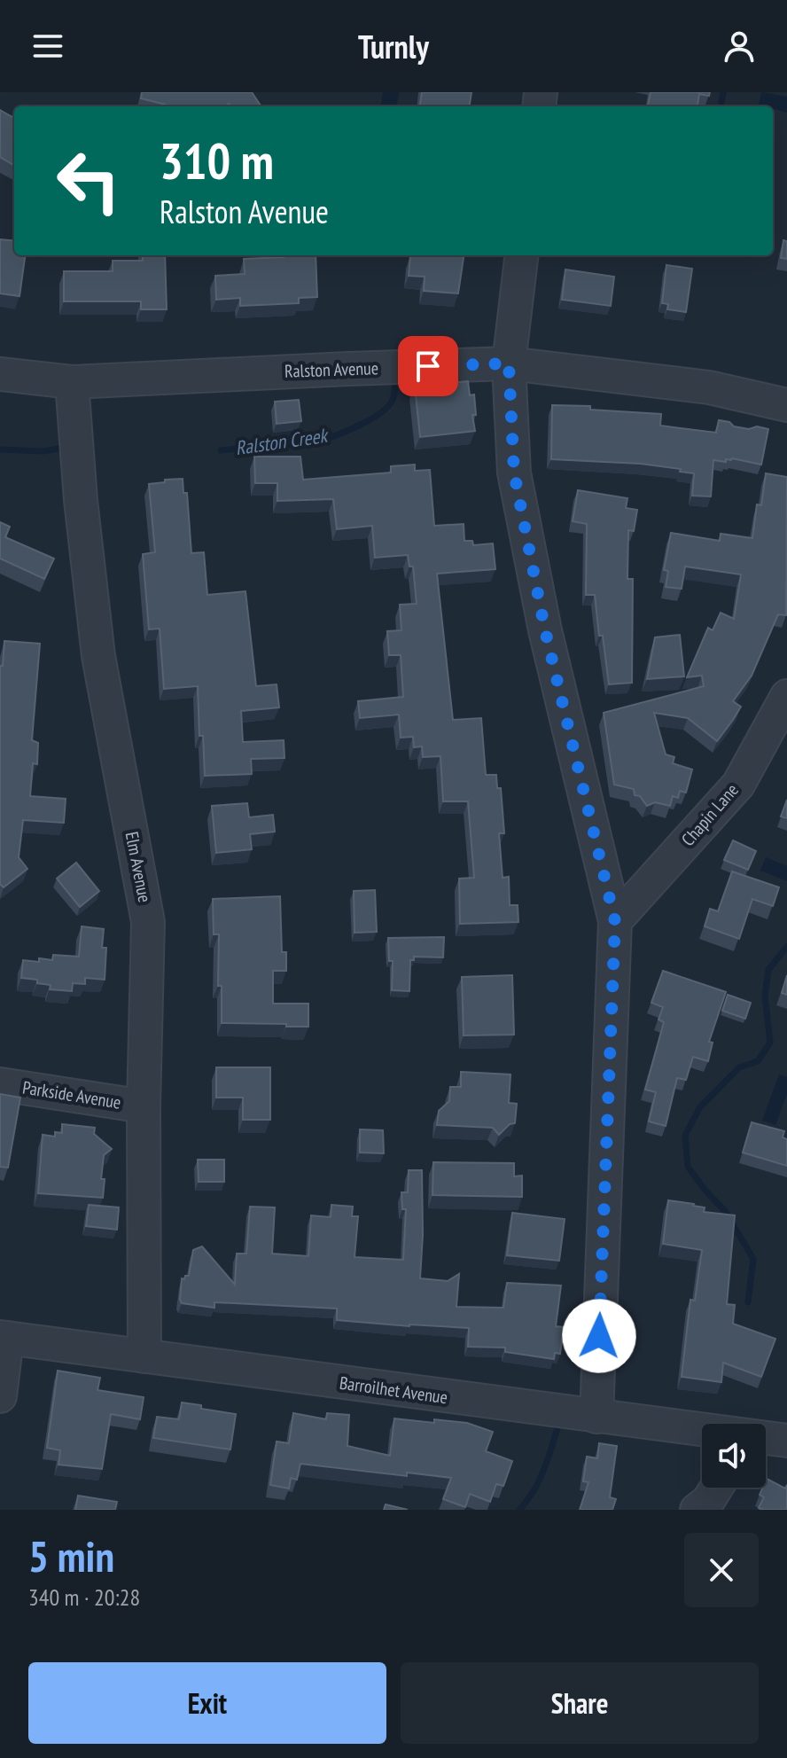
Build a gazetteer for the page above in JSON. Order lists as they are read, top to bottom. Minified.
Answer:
{"streets":{"street":["Ralston Avenue","Chapin Lane","Elm Avenue","Parkside Avenue","Barroilhet Avenue"]},"crossings":[["Ralston Avenue","Elm Avenue"],["Elm Avenue","Parkside Avenue"],["Elm Avenue","Barroilhet Avenue"]],"water":["Ralston Creek"],"page":{"header":"Turnly","turn":["310 m","Ralston Avenue"],"heading":["5 min","340 m · 20:28"],"buttons":["Exit","Share"]}}
